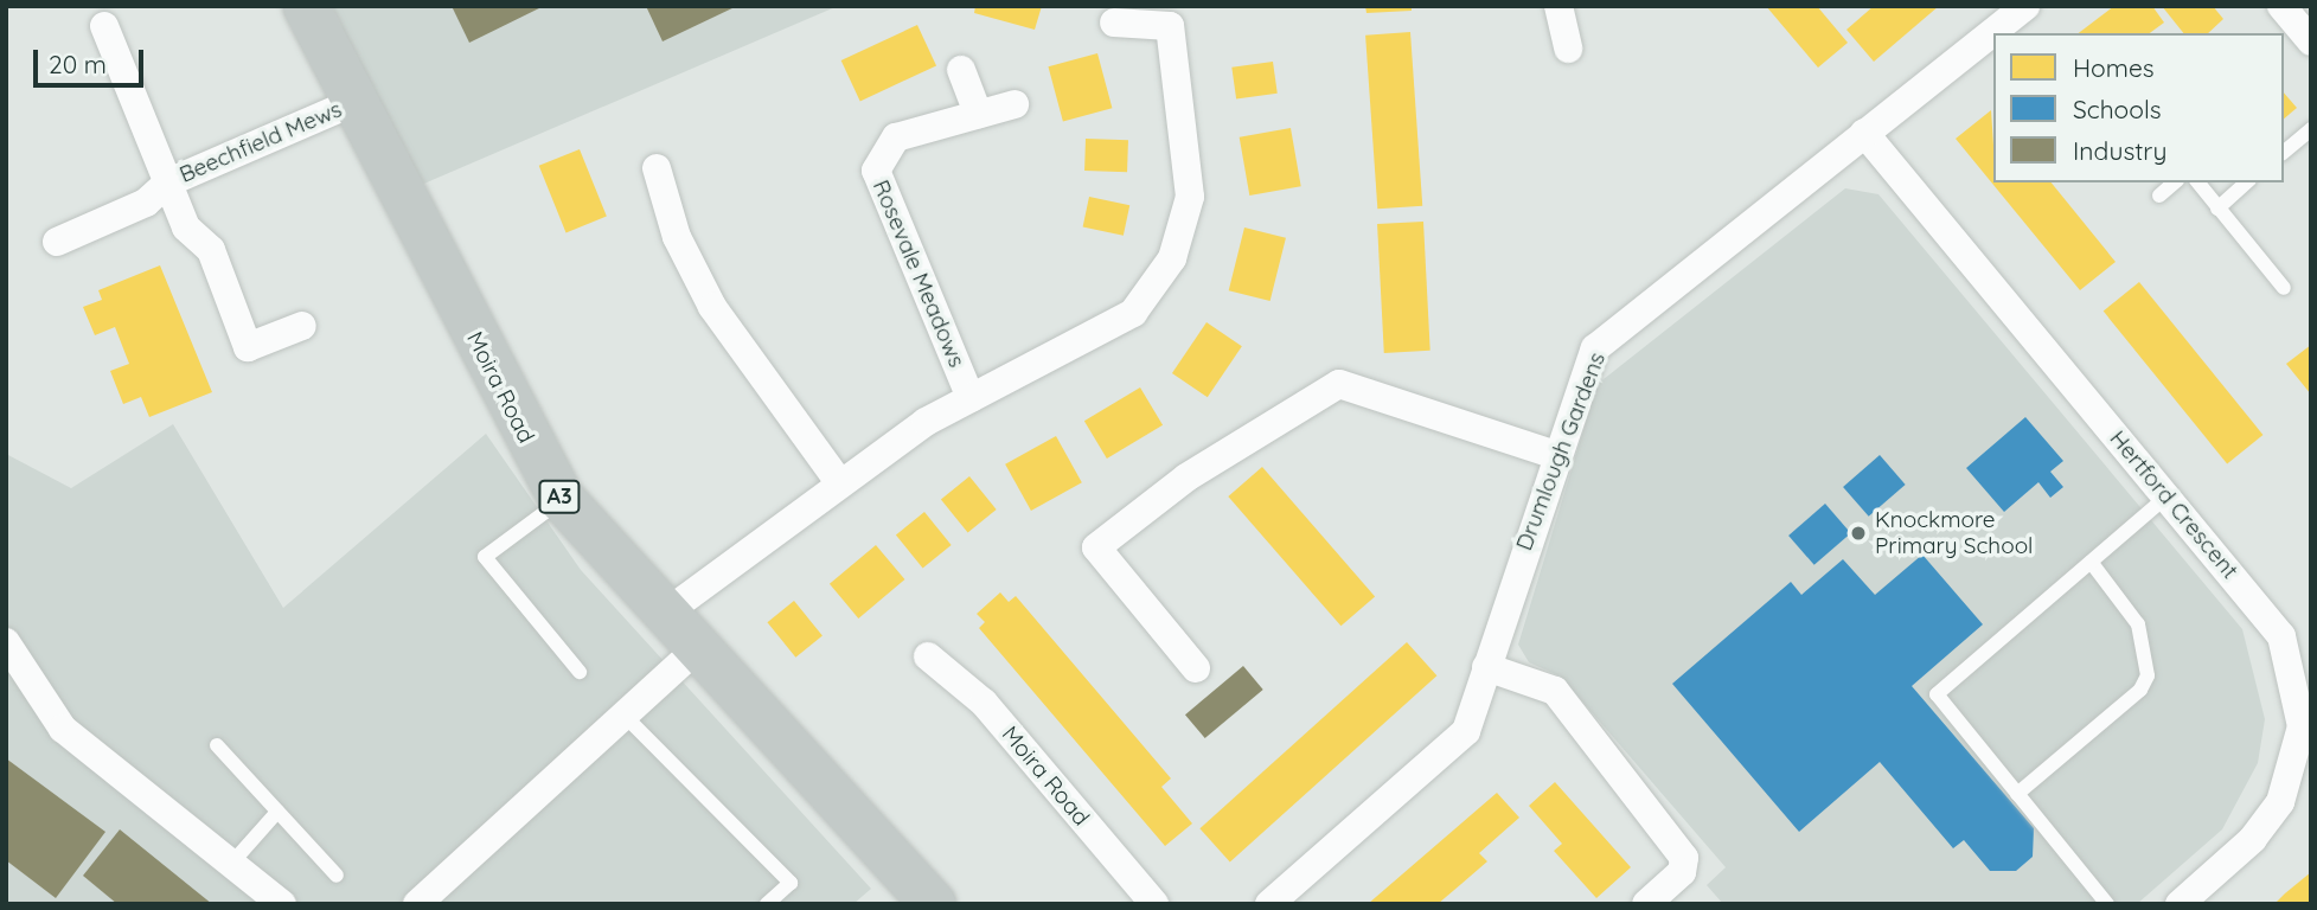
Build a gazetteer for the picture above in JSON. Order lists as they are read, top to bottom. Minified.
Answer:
{"streets":{"highway":["Moira Road","A3"],"street":["Beechfield Mews","Rosevale Meadows","Drumlough Gardens","Hertford Crescent"]},"crossings":[["Beechfield Mews","Moira Road"],["Drumlough Gardens","Hertford Crescent"]],"places":["Knockmore Primary School"],"legend":["Homes","Schools","Industry"],"scale_bar":"20 m"}
